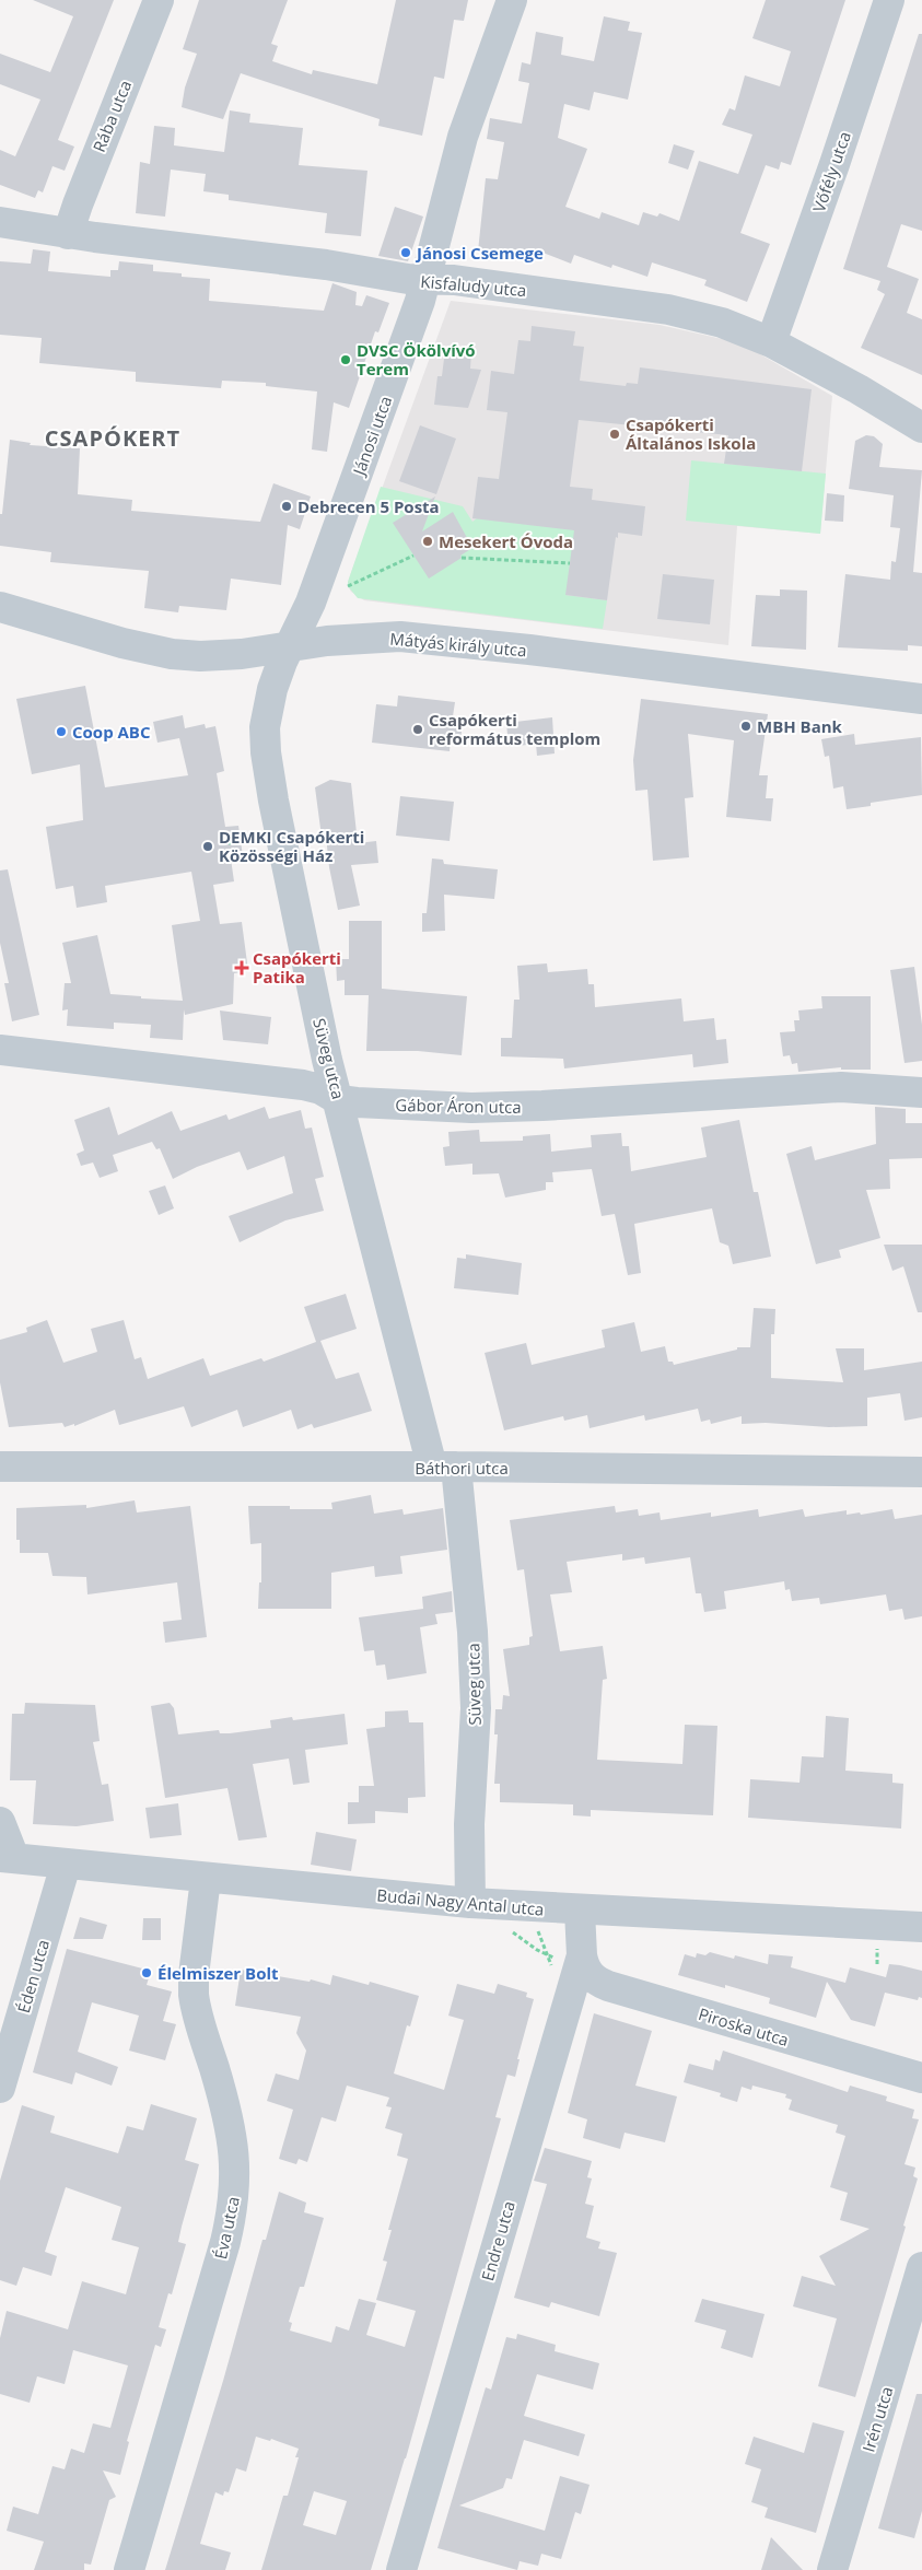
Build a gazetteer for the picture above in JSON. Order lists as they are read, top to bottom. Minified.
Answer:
{"streets":{"street":["Rába utca","Vőfély utca","Kisfaludy utca","Jánosi utca","Mátyás király utca","Süveg utca","Gábor Áron utca","Báthori utca","Budai Nagy Antal utca","Éden utca","Piroska utca","Éva utca","Endre utca","Irén utca"]},"crossings":[["Rába utca","Kisfaludy utca"],["Vőfély utca","Kisfaludy utca"],["Kisfaludy utca","Jánosi utca"],["Jánosi utca","Mátyás király utca"],["Jánosi utca","Süveg utca"],["Mátyás király utca","Süveg utca"],["Süveg utca","Gábor Áron utca"],["Süveg utca","Báthori utca"],["Süveg utca","Budai Nagy Antal utca"],["Budai Nagy Antal utca","Éden utca"],["Budai Nagy Antal utca","Éva utca"],["Budai Nagy Antal utca","Endre utca"],["Piroska utca","Endre utca"]],"districts":["CSAPÓKERT"],"places":{"other":["Jánosi Csemege","DVSC Ökölvívó Terem","Csapókerti Általános Iskola","Debrecen 5 Posta","Mesekert Óvoda","MBH Bank","Csapókerti református templom","Coop ABC","DEMKI Csapókerti Közösségi Ház","Élelmiszer Bolt"],"health":["Csapókerti Patika"]}}
